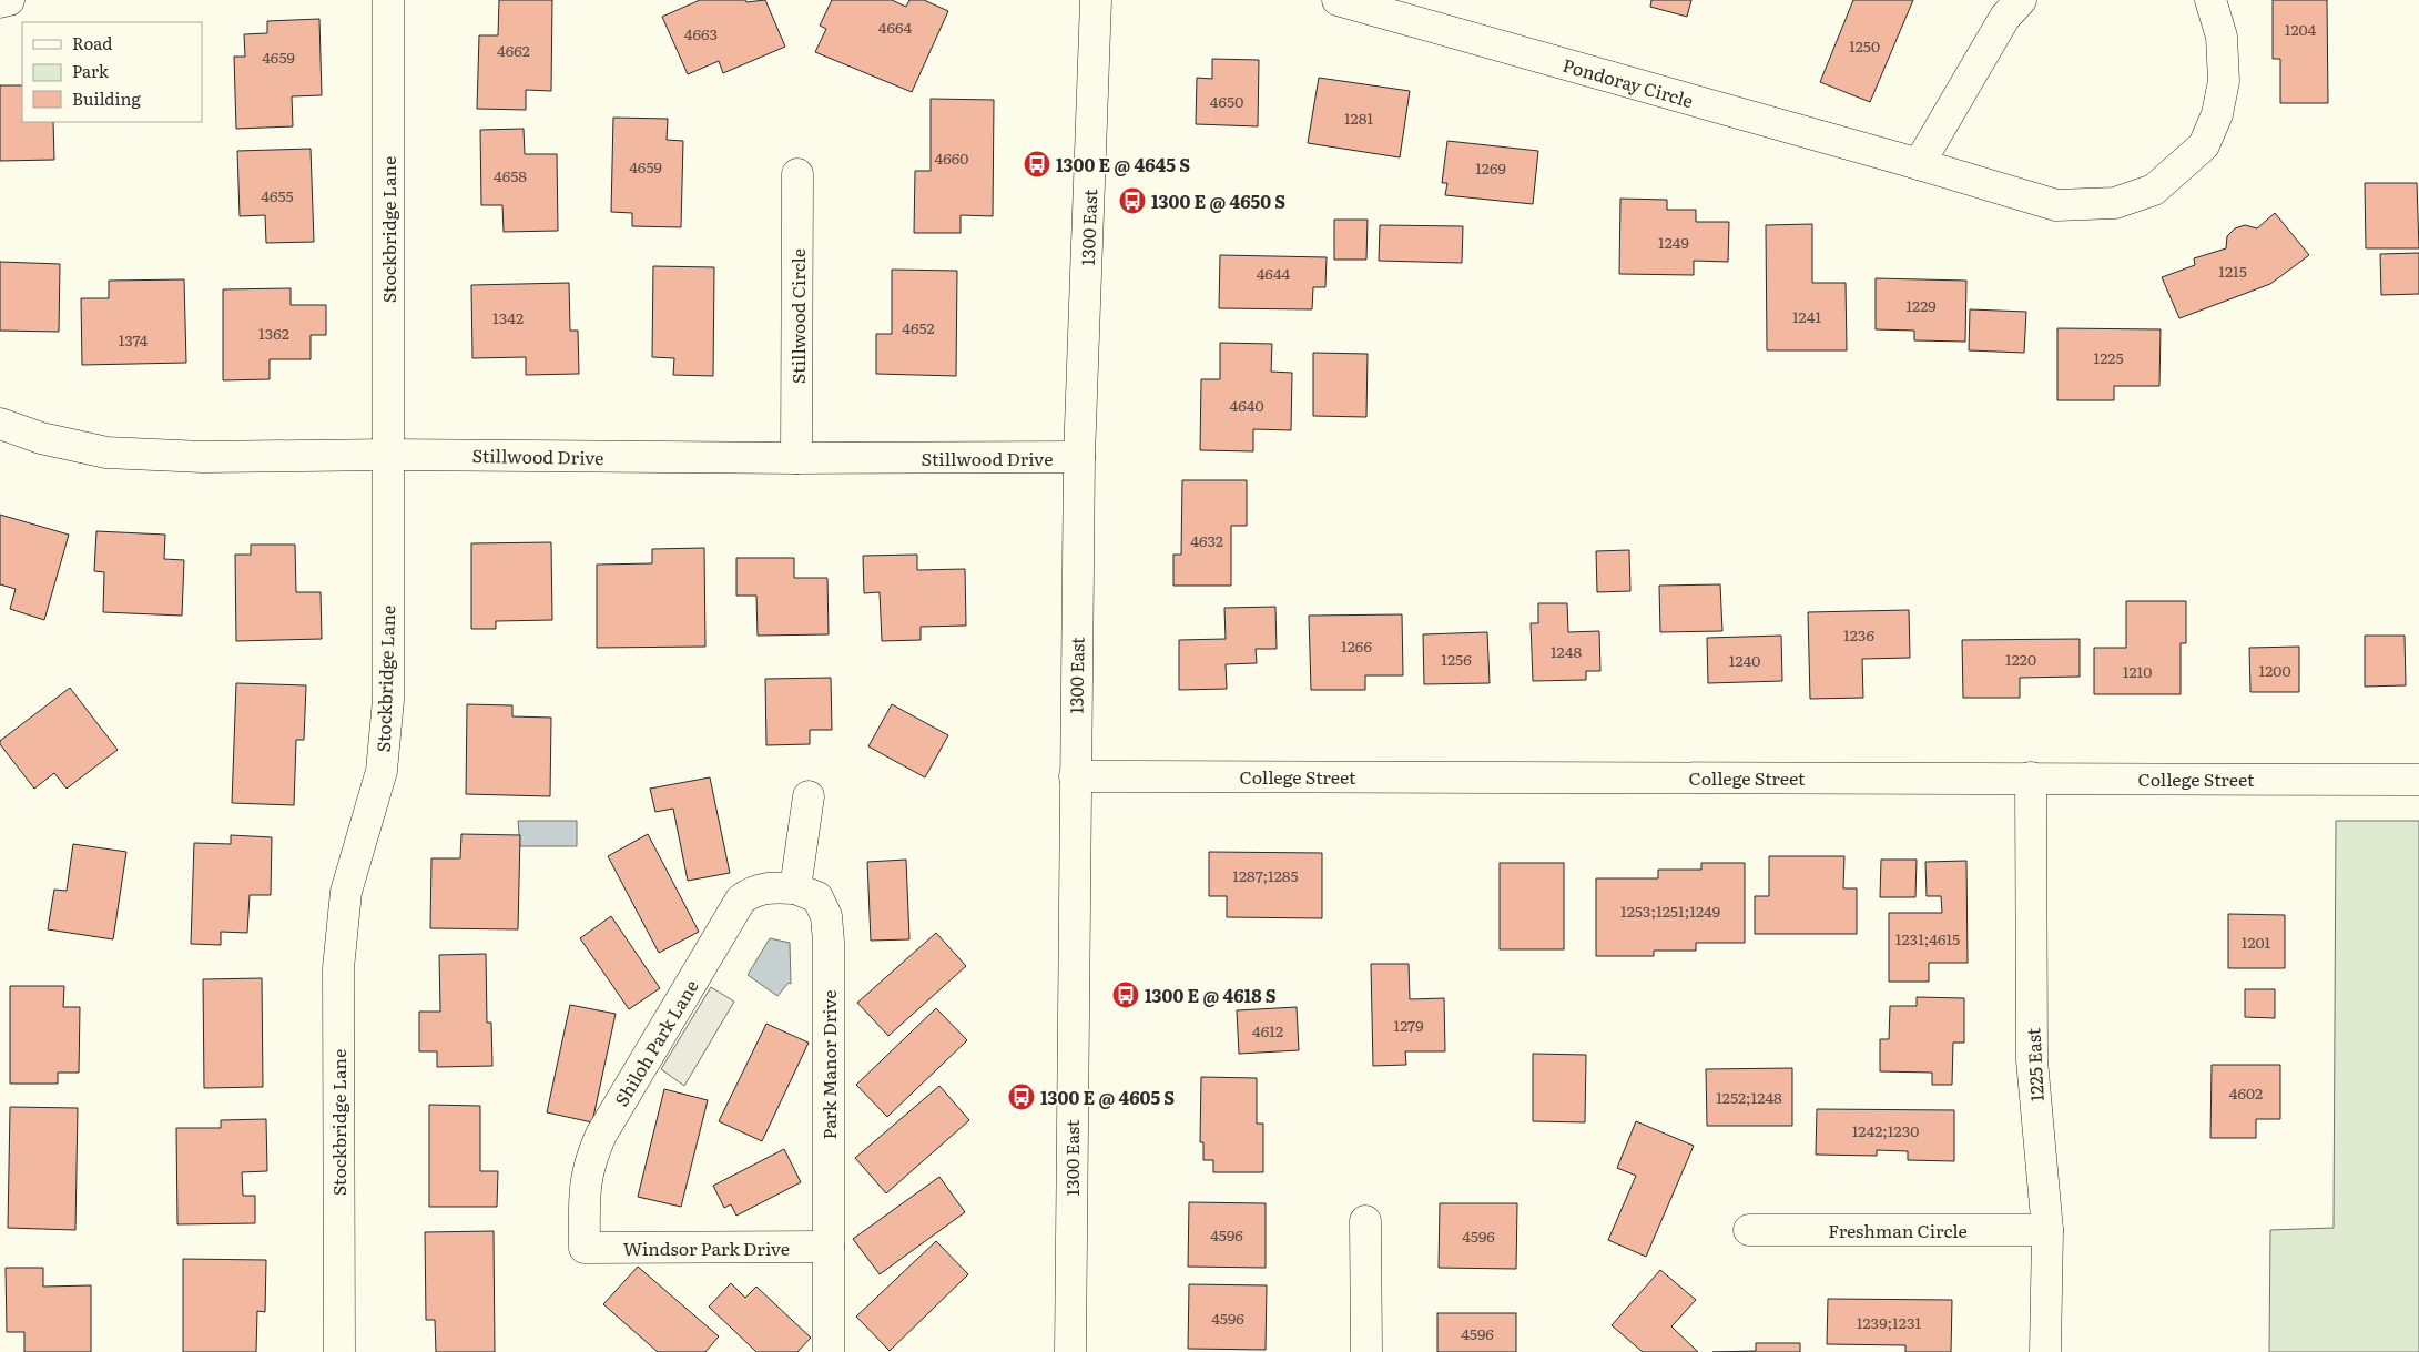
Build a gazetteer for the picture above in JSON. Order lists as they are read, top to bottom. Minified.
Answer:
{"streets":{"street":["Pondoray Circle","1300 East","Stockbridge Lane","Stillwood Circle","Stillwood Drive","College Street","Shiloh Park Lane","Park Manor Drive","1225 East","Freshman Circle","Windsor Park Drive"]},"crossings":[["1300 East","Stillwood Drive"],["1300 East","College Street"],["Stockbridge Lane","Stillwood Drive"],["Stillwood Circle","Stillwood Drive"],["College Street","1225 East"],["Shiloh Park Lane","Park Manor Drive"],["Shiloh Park Lane","Windsor Park Drive"],["Park Manor Drive","Windsor Park Drive"],["1225 East","Freshman Circle"]],"places":{"bus stop":["1300 E @ 4645 S","1300 E @ 4650 S","1300 E @ 4618 S","1300 E @ 4605 S"]},"house_numbers":["4664","1204","4663","1250","4662","4659","4650","1281","4660","4659","1269","4658","4655","1249","1215","4644","1229","1241","1342","4652","1362","1374","1225","4640","4632","1236","1266","1248","1256","1220","1240","1200","1210","1287;1285","1253;1251;1249","1231;4615","1201","1279","4612","4602","1252;1248","1242;1230","4596","4596","4596","1239;1231","4596"],"legend":["Road","Park","Building"]}
